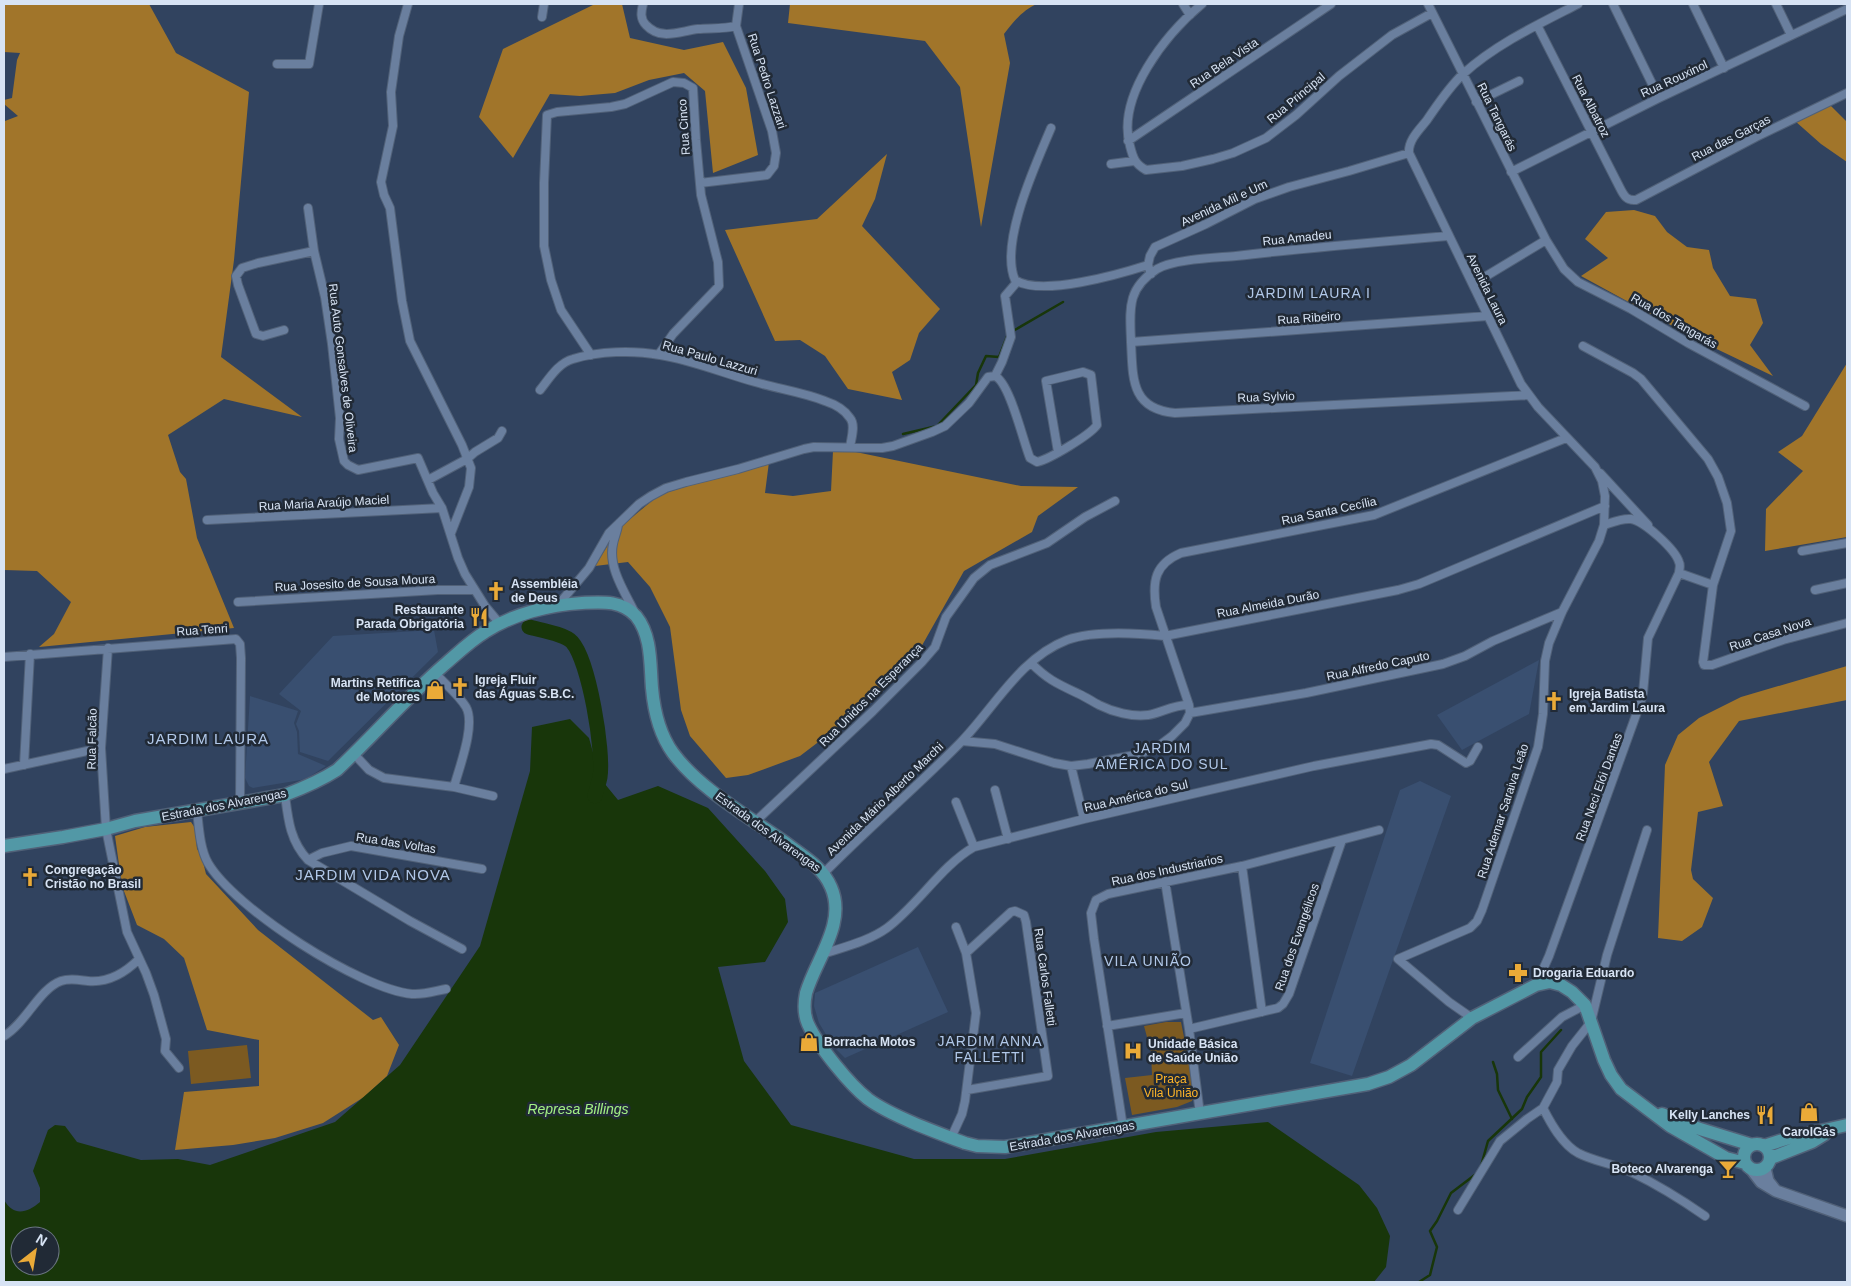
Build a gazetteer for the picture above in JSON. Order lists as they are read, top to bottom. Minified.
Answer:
{"streets":{"main road":["Estrada dos Alvarengas"],"street":["Rua Bela Vista","Rua Rouxinol","Rua Pedro Lazzari","Rua Principal","Rua Albatroz","Rua Tangarás","Rua Cinco","Rua das Garças","Avenida Mil e Um","Rua Amadeu","Avenida Laura","Rua Ribeiro","Rua dos Tangarás","Rua Paulo Lazzuri","Rua Auto Gonsalves de Oliveira","Rua Sylvio","Rua Maria Araújo Maciel","Rua Santa Cecília","Rua Josesito de Sousa Moura","Rua Almeida Durão","Rua Tenri","Rua Casa Nova","Rua Alfredo Caputo","Rua Unidos na Esperança","Rua Falcão","Rua Neci Elói Dantas","Rua América do Sul","Avenida Mário Alberto Marchi","Rua Ademar Saraiva Leão","Rua das Voltas","Rua dos Industriarios","Rua dos Evangélicos","Rua Carlos Falletti"]},"crossings":[["Rua Rouxinol","Rua Albatroz"],["Rua Rouxinol","Rua Tangarás"],["Rua Pedro Lazzari","Rua Cinco"],["Rua Principal","Rua Tangarás"],["Rua Albatroz","Rua das Garças"],["Rua Tangarás","Rua dos Tangarás"],["Rua Cinco","Rua Paulo Lazzuri"],["Avenida Mil e Um","Avenida Laura"],["Rua Amadeu","Avenida Laura"],["Rua Amadeu","Rua Sylvio"],["Avenida Laura","Rua Ribeiro"],["Avenida Laura","Rua Sylvio"],["Avenida Laura","Rua Santa Cecília"],["Avenida Laura","Rua Almeida Durão"],["Avenida Laura","Rua Ademar Saraiva Leão"],["Rua Ribeiro","Rua Sylvio"],["Rua Auto Gonsalves de Oliveira","Rua Maria Araújo Maciel"],["Rua Auto Gonsalves de Oliveira","Rua Josesito de Sousa Moura"],["Rua Auto Gonsalves de Oliveira","Estrada dos Alvarengas"],["Rua Santa Cecília","Rua Almeida Durão"],["Rua Almeida Durão","Rua Alfredo Caputo"],["Rua Almeida Durão","Avenida Mário Alberto Marchi"],["Rua Almeida Durão","Rua Ademar Saraiva Leão"],["Rua Tenri","Rua Falcão"],["Rua Tenri","Estrada dos Alvarengas"],["Rua Alfredo Caputo","Avenida Mário Alberto Marchi"],["Rua Alfredo Caputo","Rua Ademar Saraiva Leão"],["Rua Unidos na Esperança","Estrada dos Alvarengas"],["Rua Falcão","Estrada dos Alvarengas"],["Rua Neci Elói Dantas","Estrada dos Alvarengas"],["Rua América do Sul","Estrada dos Alvarengas"],["Avenida Mário Alberto Marchi","Estrada dos Alvarengas"],["Estrada dos Alvarengas","Rua Ademar Saraiva Leão"],["Estrada dos Alvarengas","Rua dos Industriarios"],["Rua dos Industriarios","Rua dos Evangélicos"]],"districts":["JARDIM LAURA I","JARDIM LAURA","JARDIM AMÉRICA DO SUL","JARDIM VIDA NOVA","VILA UNIÃO","JARDIM ANNA FALLETTI"],"water":["Represa Billings"],"parks":["Praça Vila União"],"places":{"church":["Assembléia de Deus","Igreja Fluir das Águas S.B.C.","Igreja Batista em Jardim Laura","Congregação Cristão no Brasil"],"restaurant":["Restaurante Parada Obrigatória","Kelly Lanches"],"shop":["Martins Retifica de Motores","Borracha Motos","CarolGás"],"pharmacy":["Drogaria Eduardo"],"hospital":["Unidade Básica de Saúde União"],"bar":["Boteco Alvarenga"]},"north":"top right"}
